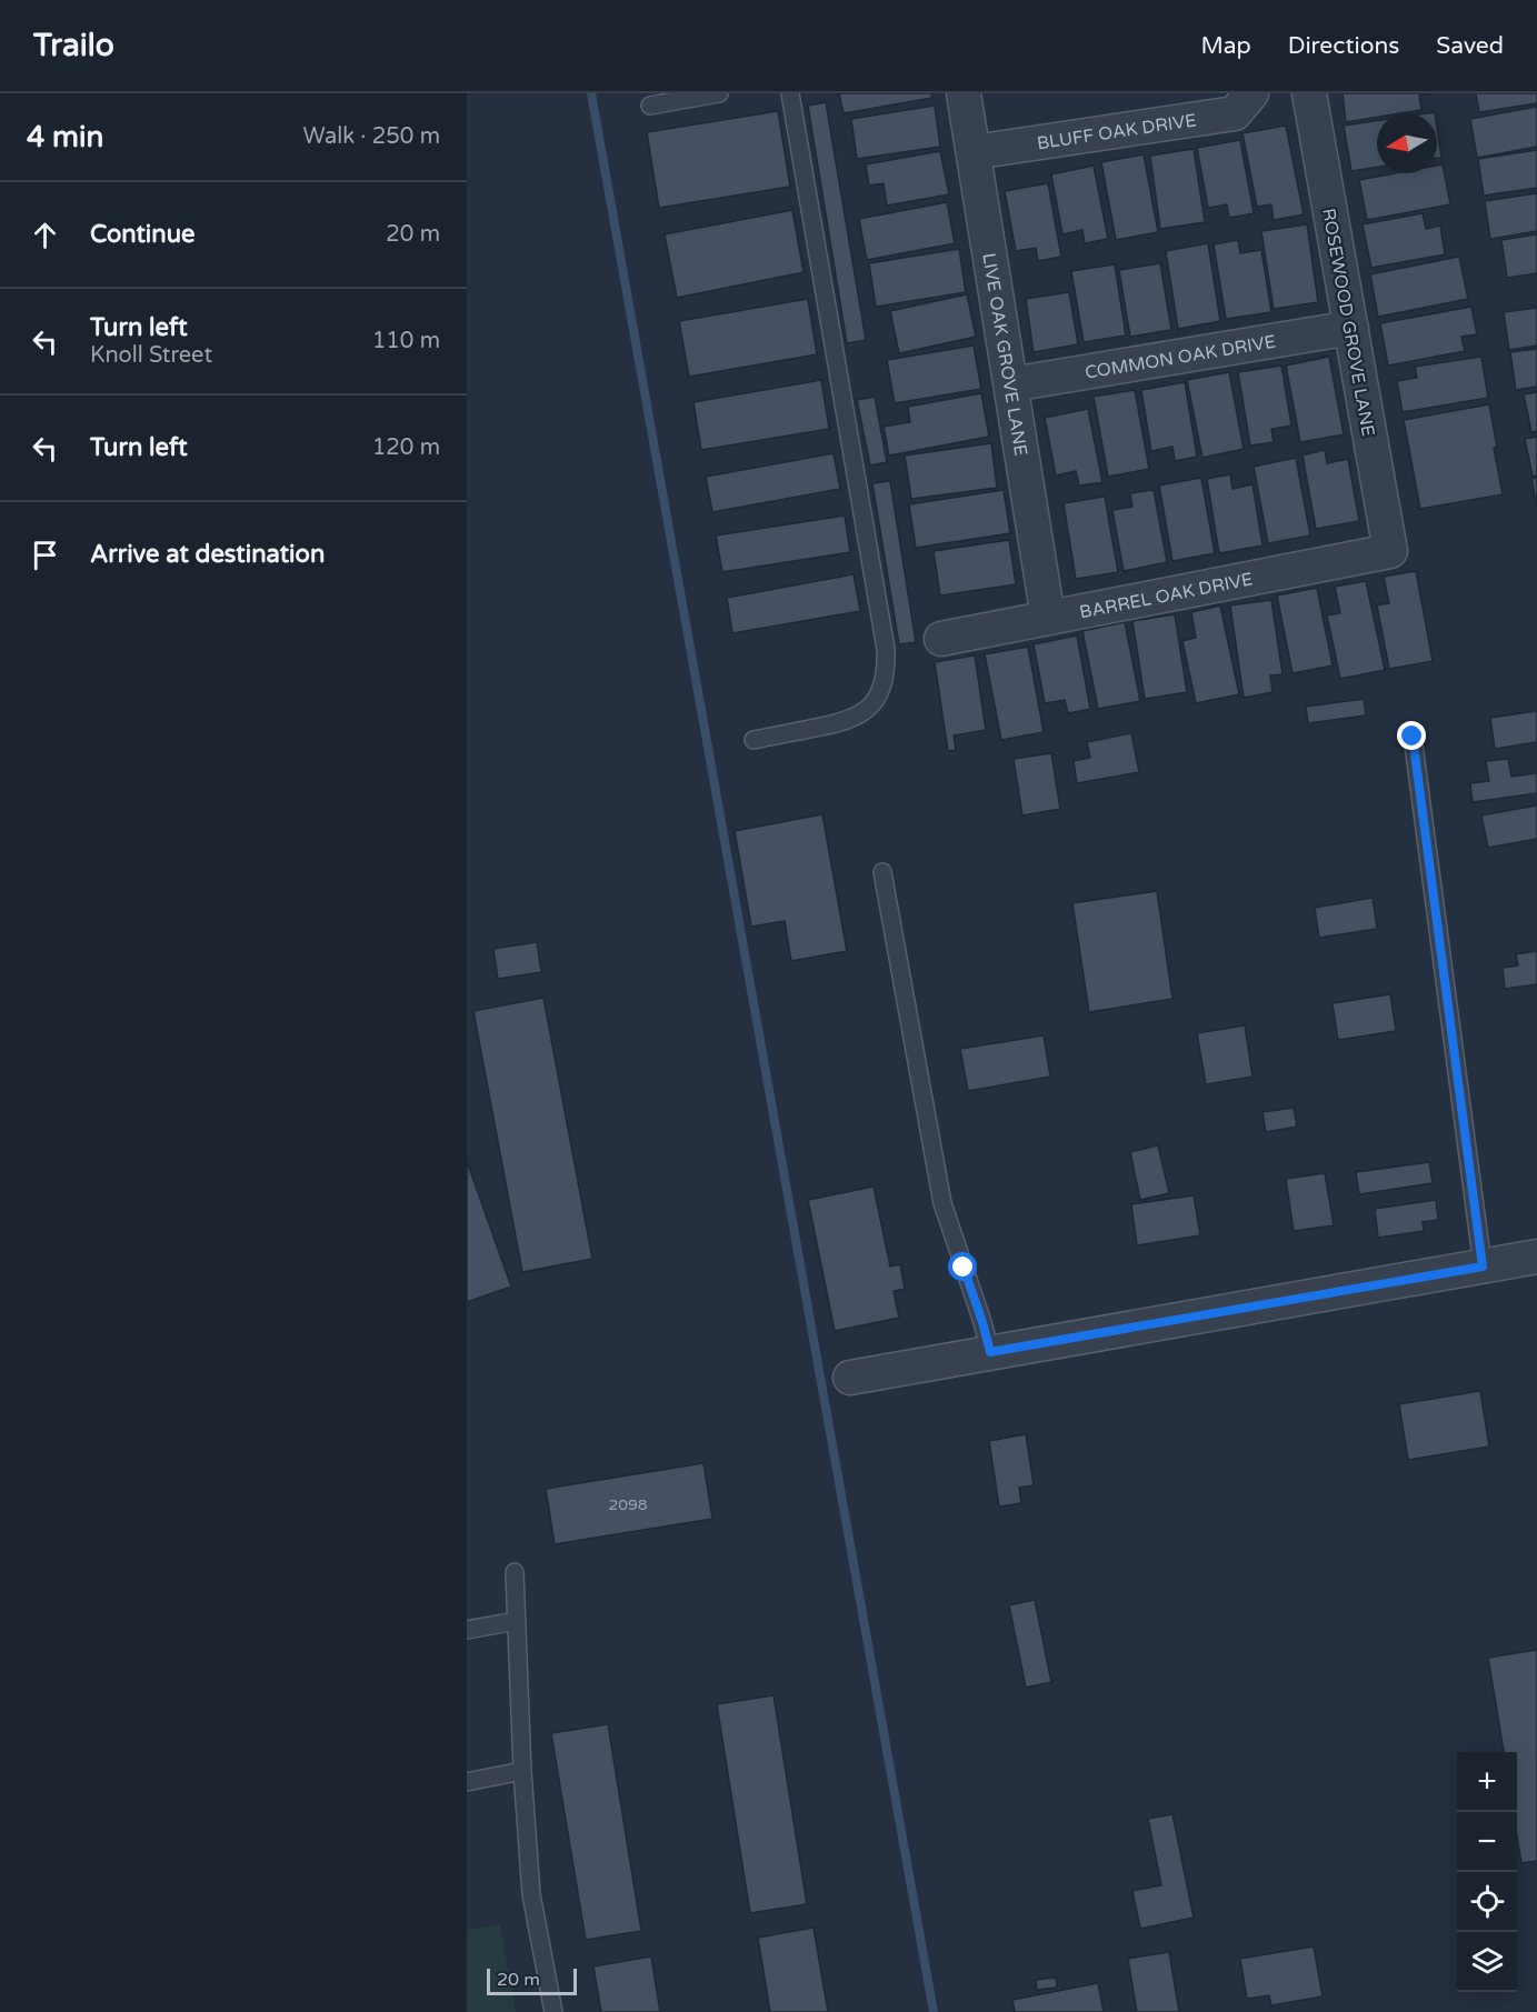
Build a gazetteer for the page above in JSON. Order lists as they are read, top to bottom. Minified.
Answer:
{"streets":{"street":["BLUFF OAK DRIVE","ROSEWOOD GROVE LANE","LIVE OAK GROVE LANE","COMMON OAK DRIVE","BARREL OAK DRIVE"]},"crossings":[["BLUFF OAK DRIVE","LIVE OAK GROVE LANE"],["ROSEWOOD GROVE LANE","COMMON OAK DRIVE"],["ROSEWOOD GROVE LANE","BARREL OAK DRIVE"],["LIVE OAK GROVE LANE","COMMON OAK DRIVE"],["LIVE OAK GROVE LANE","BARREL OAK DRIVE"]],"house_numbers":["2098"],"scale_bar":"20 m","north":"left","page":{"header":"Trailo","nav":["Map","Directions","Saved"],"heading":["4 min","Walk · 250 m"],"list":[["Continue","20 m"],["Turn left","Knoll Street","110 m"],["Turn left","120 m"],"Arrive at destination"],"map_buttons":["+","−"],"scale":"20 m"}}
